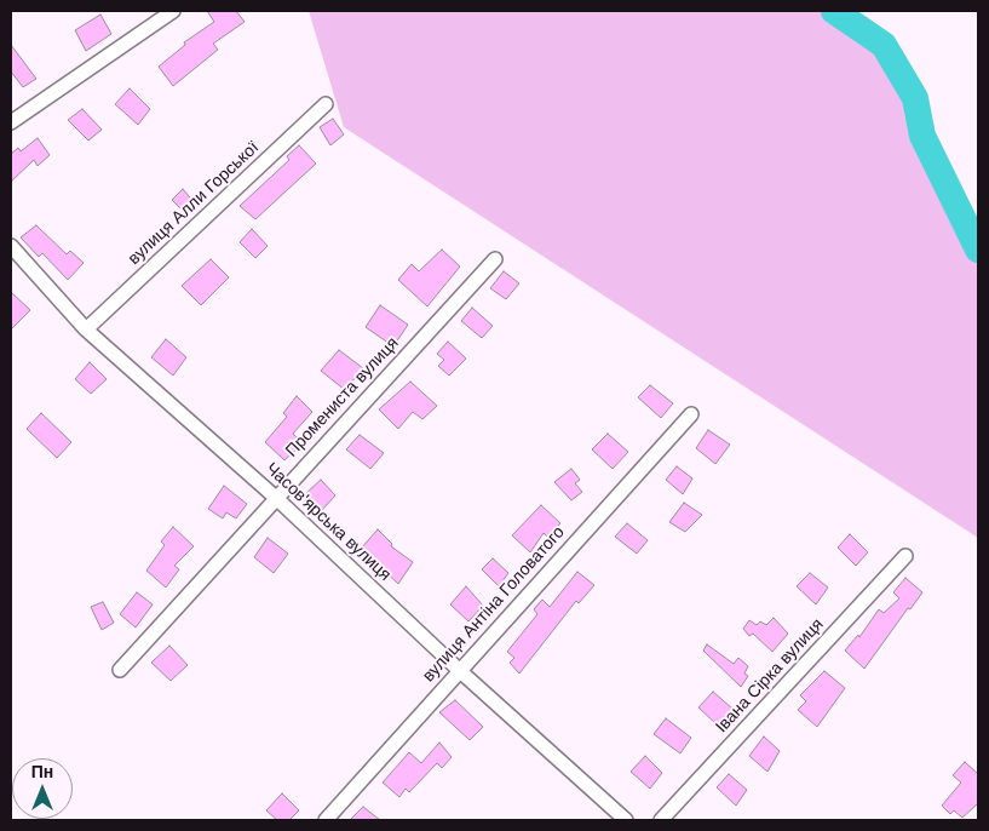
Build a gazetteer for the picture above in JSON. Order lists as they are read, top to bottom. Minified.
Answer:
{"streets":{"street":["вулиця Алли Горської","Промениста вулиця","Часов'ярська вулиця","вулиця Антіна Головатого","Івана Сірка вулиця"]},"crossings":[["вулиця Алли Горської","Часов'ярська вулиця"],["Промениста вулиця","Часов'ярська вулиця"],["Часов'ярська вулиця","вулиця Антіна Головатого"]],"north":"top"}
